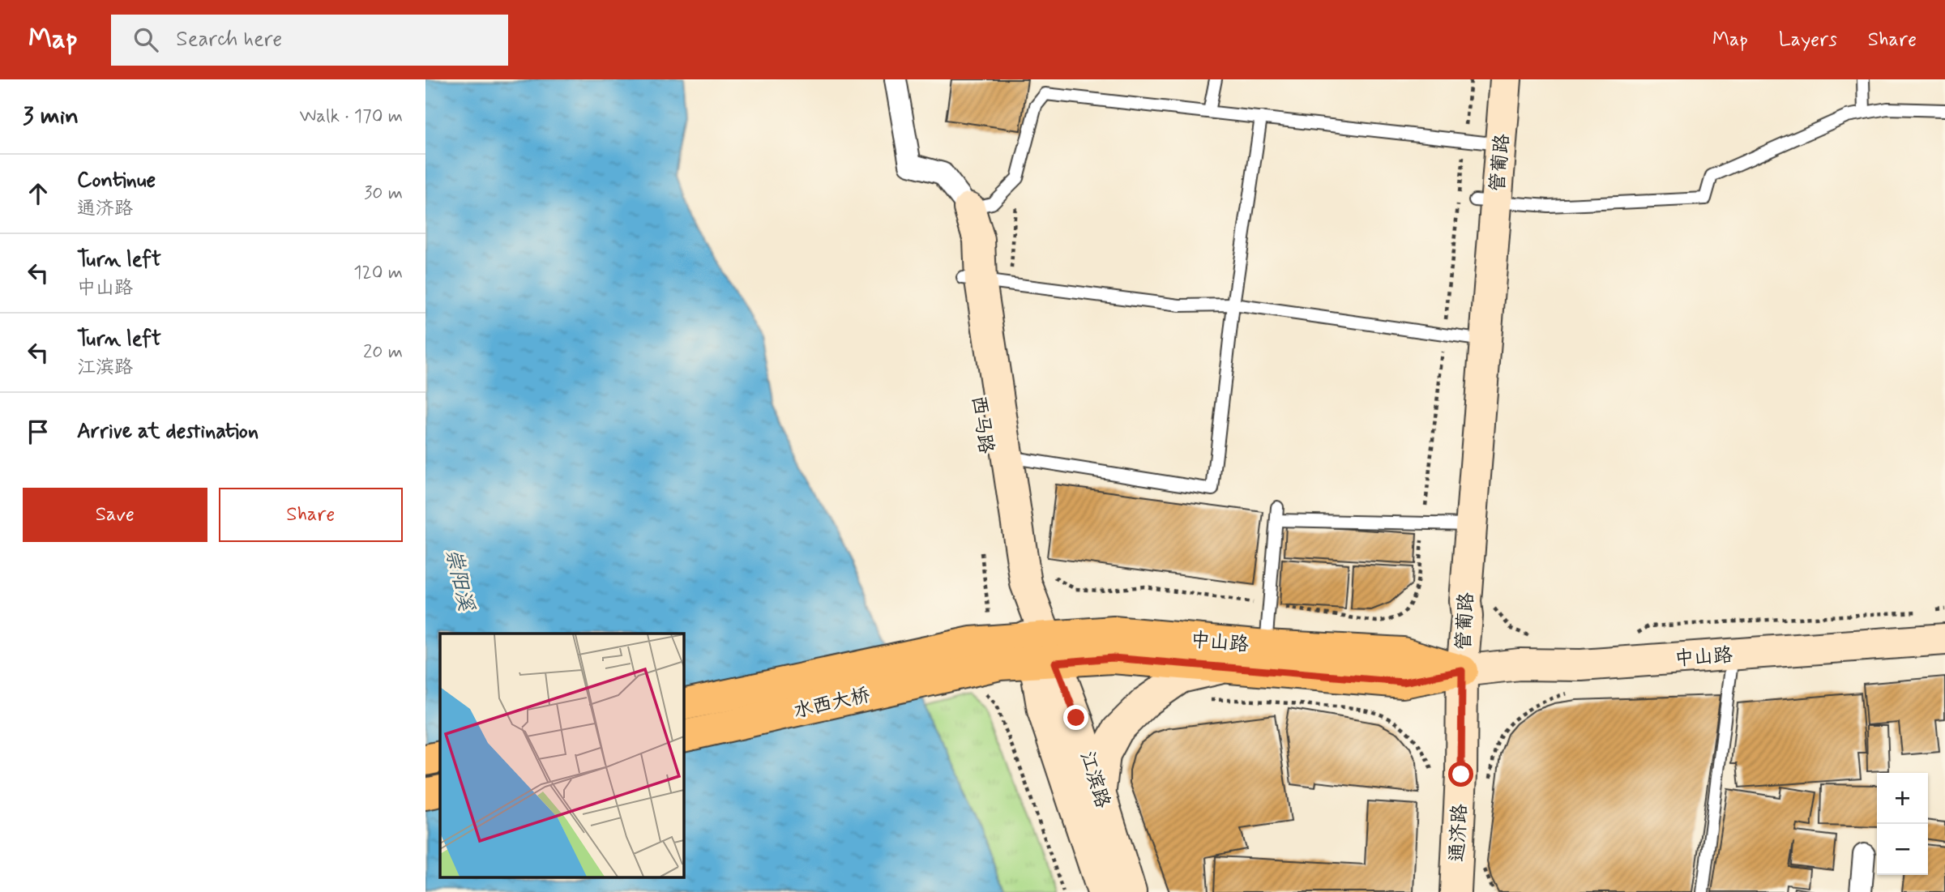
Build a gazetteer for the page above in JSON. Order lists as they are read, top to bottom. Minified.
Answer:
{"streets":{"main road":["中山路","水西大桥"],"street":["管葡路","西马路","江滨路","通济路"]},"crossings":[["管葡路","中山路"],["管葡路","通济路"],["西马路","中山路"],["西马路","江滨路"],["中山路","水西大桥"],["中山路","江滨路"],["中山路","通济路"]],"water":["崇阳溪"],"page":{"header":"Map","search":"Search here","nav":["Map","Layers","Share"],"heading":["3 min","Walk · 170 m"],"list":[["Continue","通济路","30 m"],["Turn left","中山路","120 m"],["Turn left","江滨路","20 m"],"Arrive at destination"],"buttons":["Save","Share"],"map_buttons":["+","−"]}}
